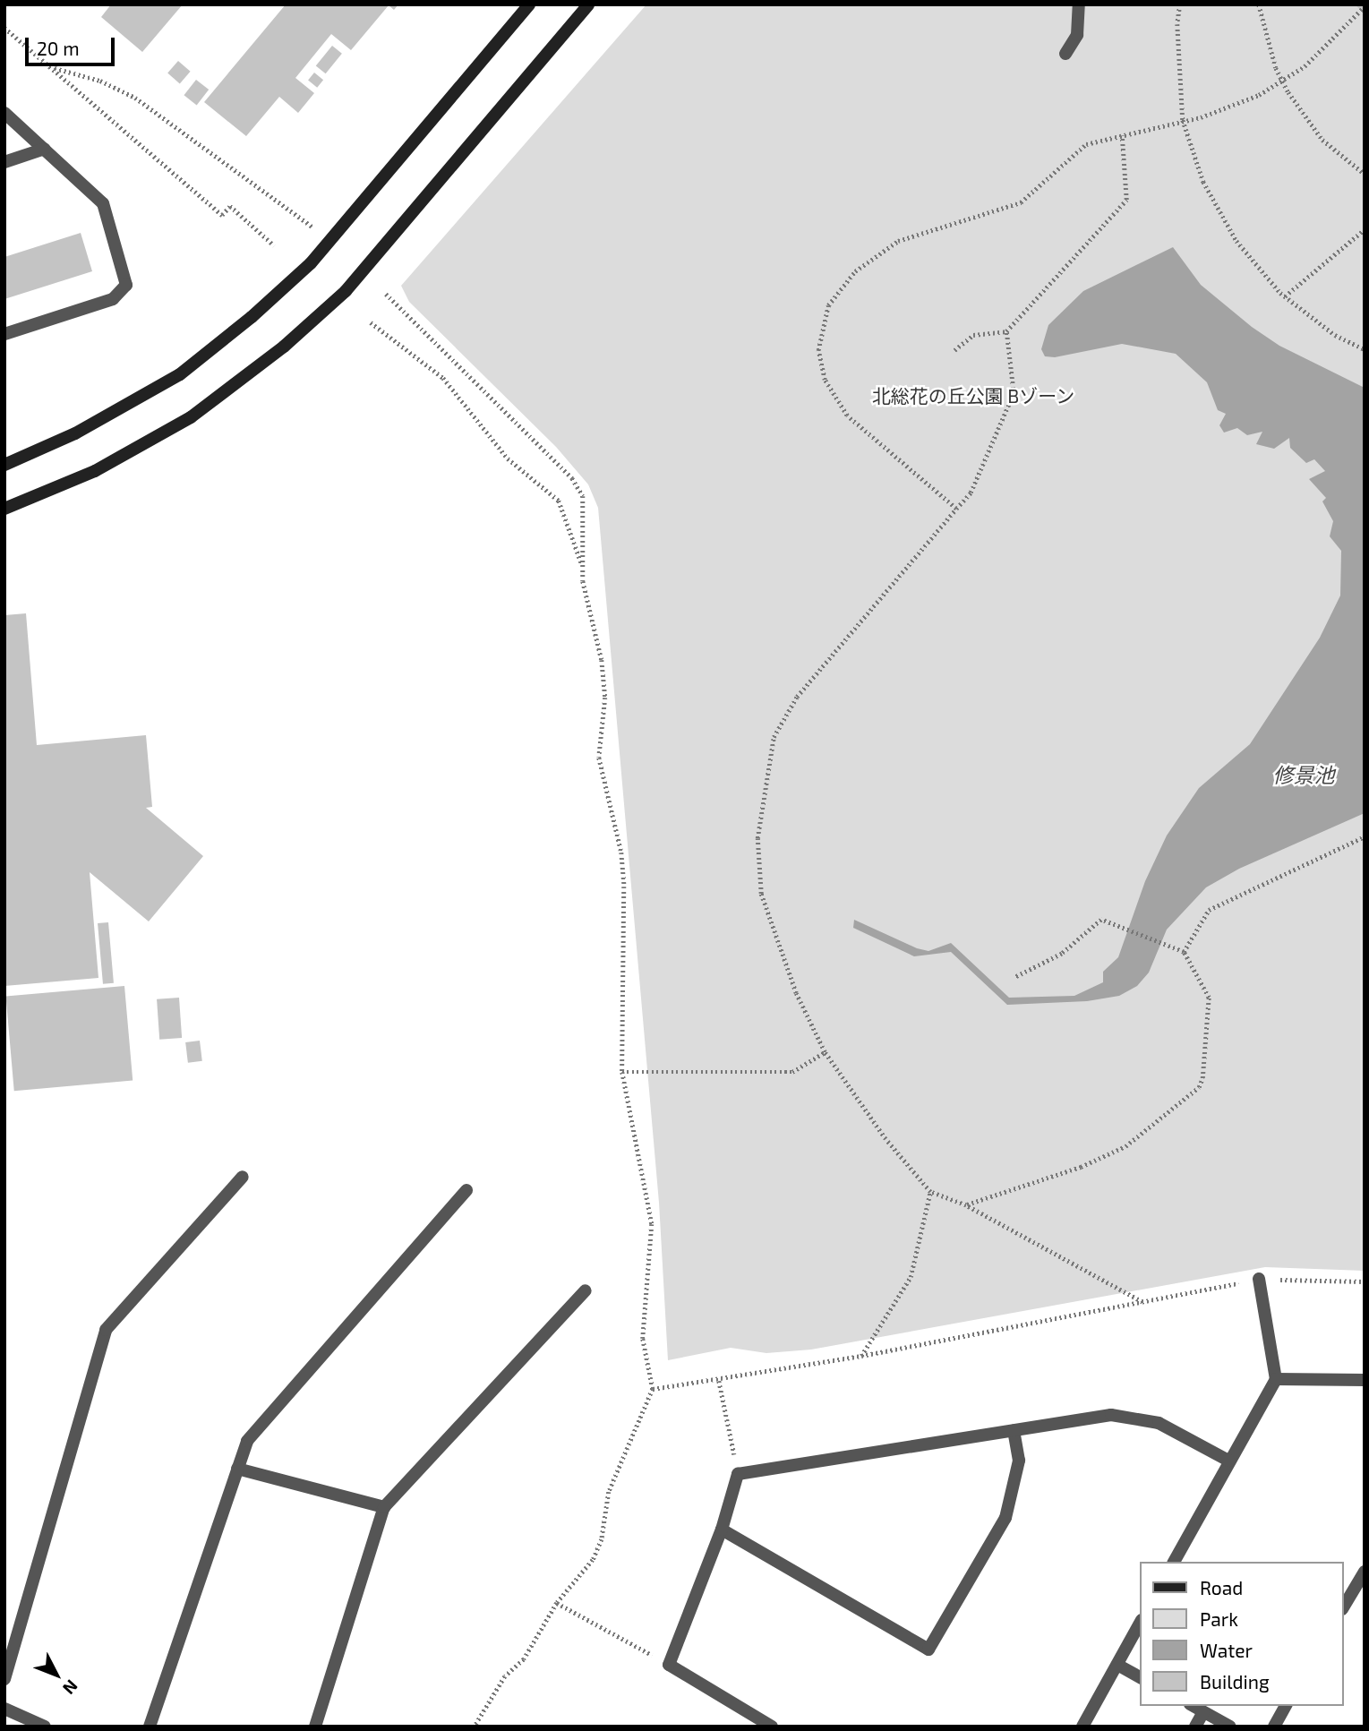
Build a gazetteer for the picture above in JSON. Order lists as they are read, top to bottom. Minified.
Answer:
{"water":["修景池"],"parks":["北総花の丘公園 Bゾーン"],"legend":["Road","Park","Water","Building"],"scale_bar":"20 m","north":"bottom right"}
